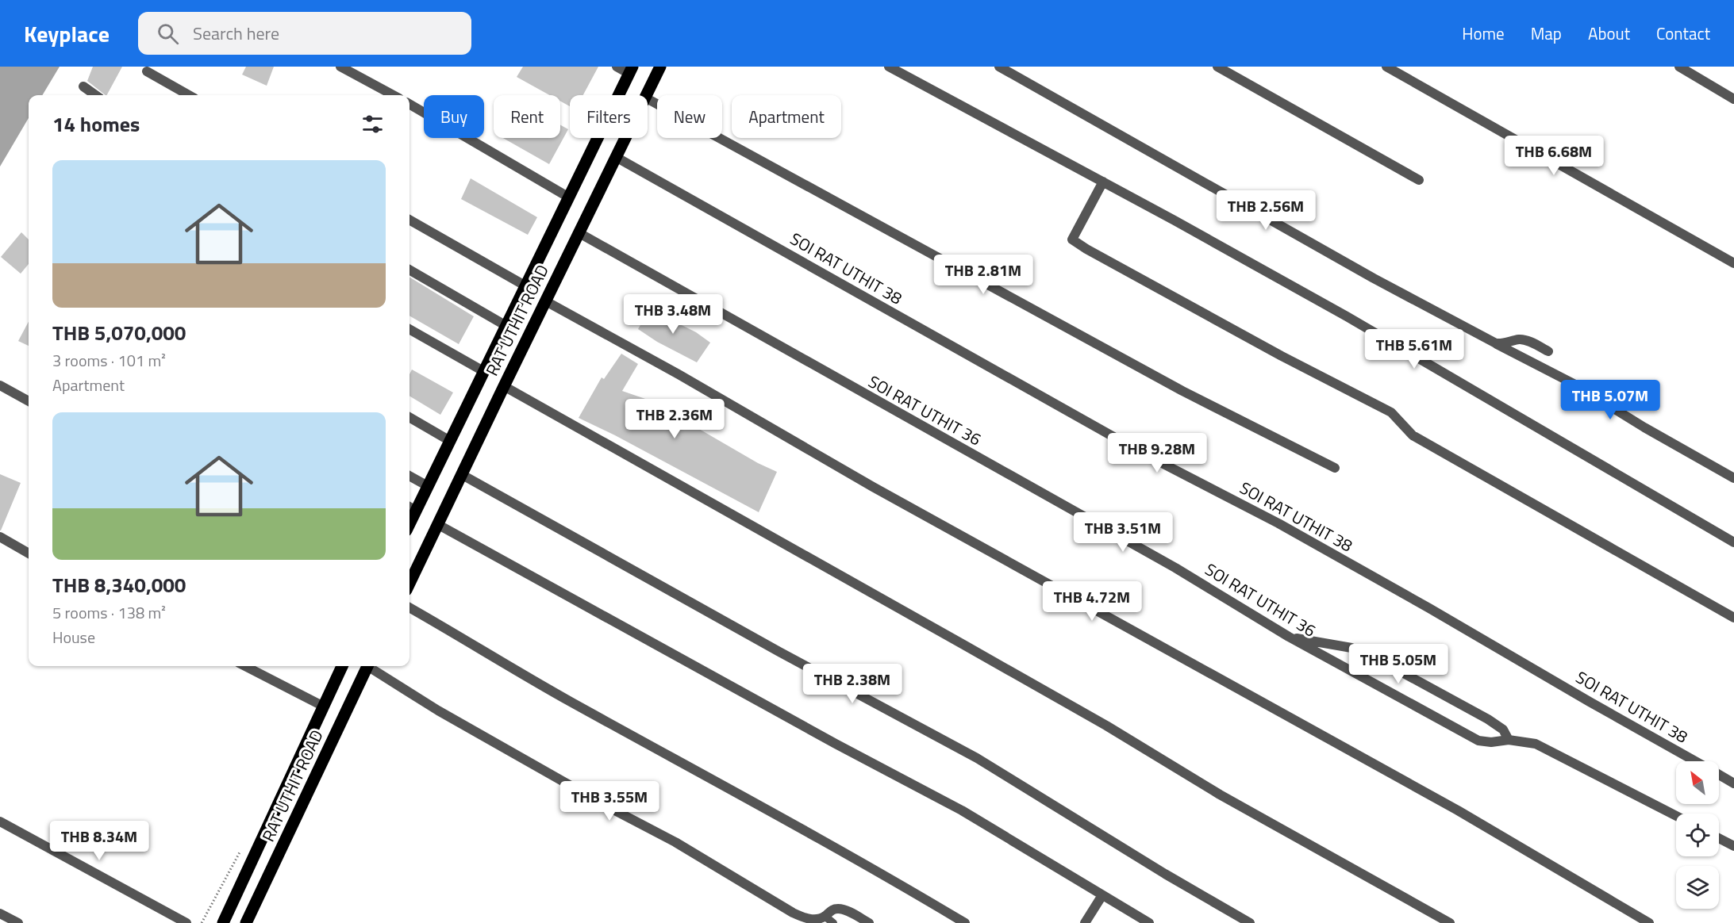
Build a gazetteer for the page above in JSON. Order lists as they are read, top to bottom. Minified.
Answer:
{"streets":{"main road":["RAT UTHIT ROAD"],"street":["SOI RAT UTHIT 38","SOI RAT UTHIT 36"]},"crossings":[["SOI RAT UTHIT 38","RAT UTHIT ROAD"],["RAT UTHIT ROAD","SOI RAT UTHIT 36"]],"north":"top left","page":{"header":"Keyplace","search":"Search here","nav":["Home","Map","About","Contact"],"chip":["Buy","Rent","Filters","New","Apartment"],"heading":"14 homes","price":["THB 6.68M","THB 2.56M","THB 2.81M","THB 3.48M","THB 5.61M","THB 5.07M","THB 2.36M","THB 9.28M","THB 3.51M","THB 4.72M","THB 5.05M","THB 2.38M","THB 3.55M","THB 8.34M"],"list":[{"name":"THB 5,070,000","note":"3 rooms · 101 m² · Apartment"},{"name":"THB 8,340,000","note":"5 rooms · 138 m² · House"}]}}
